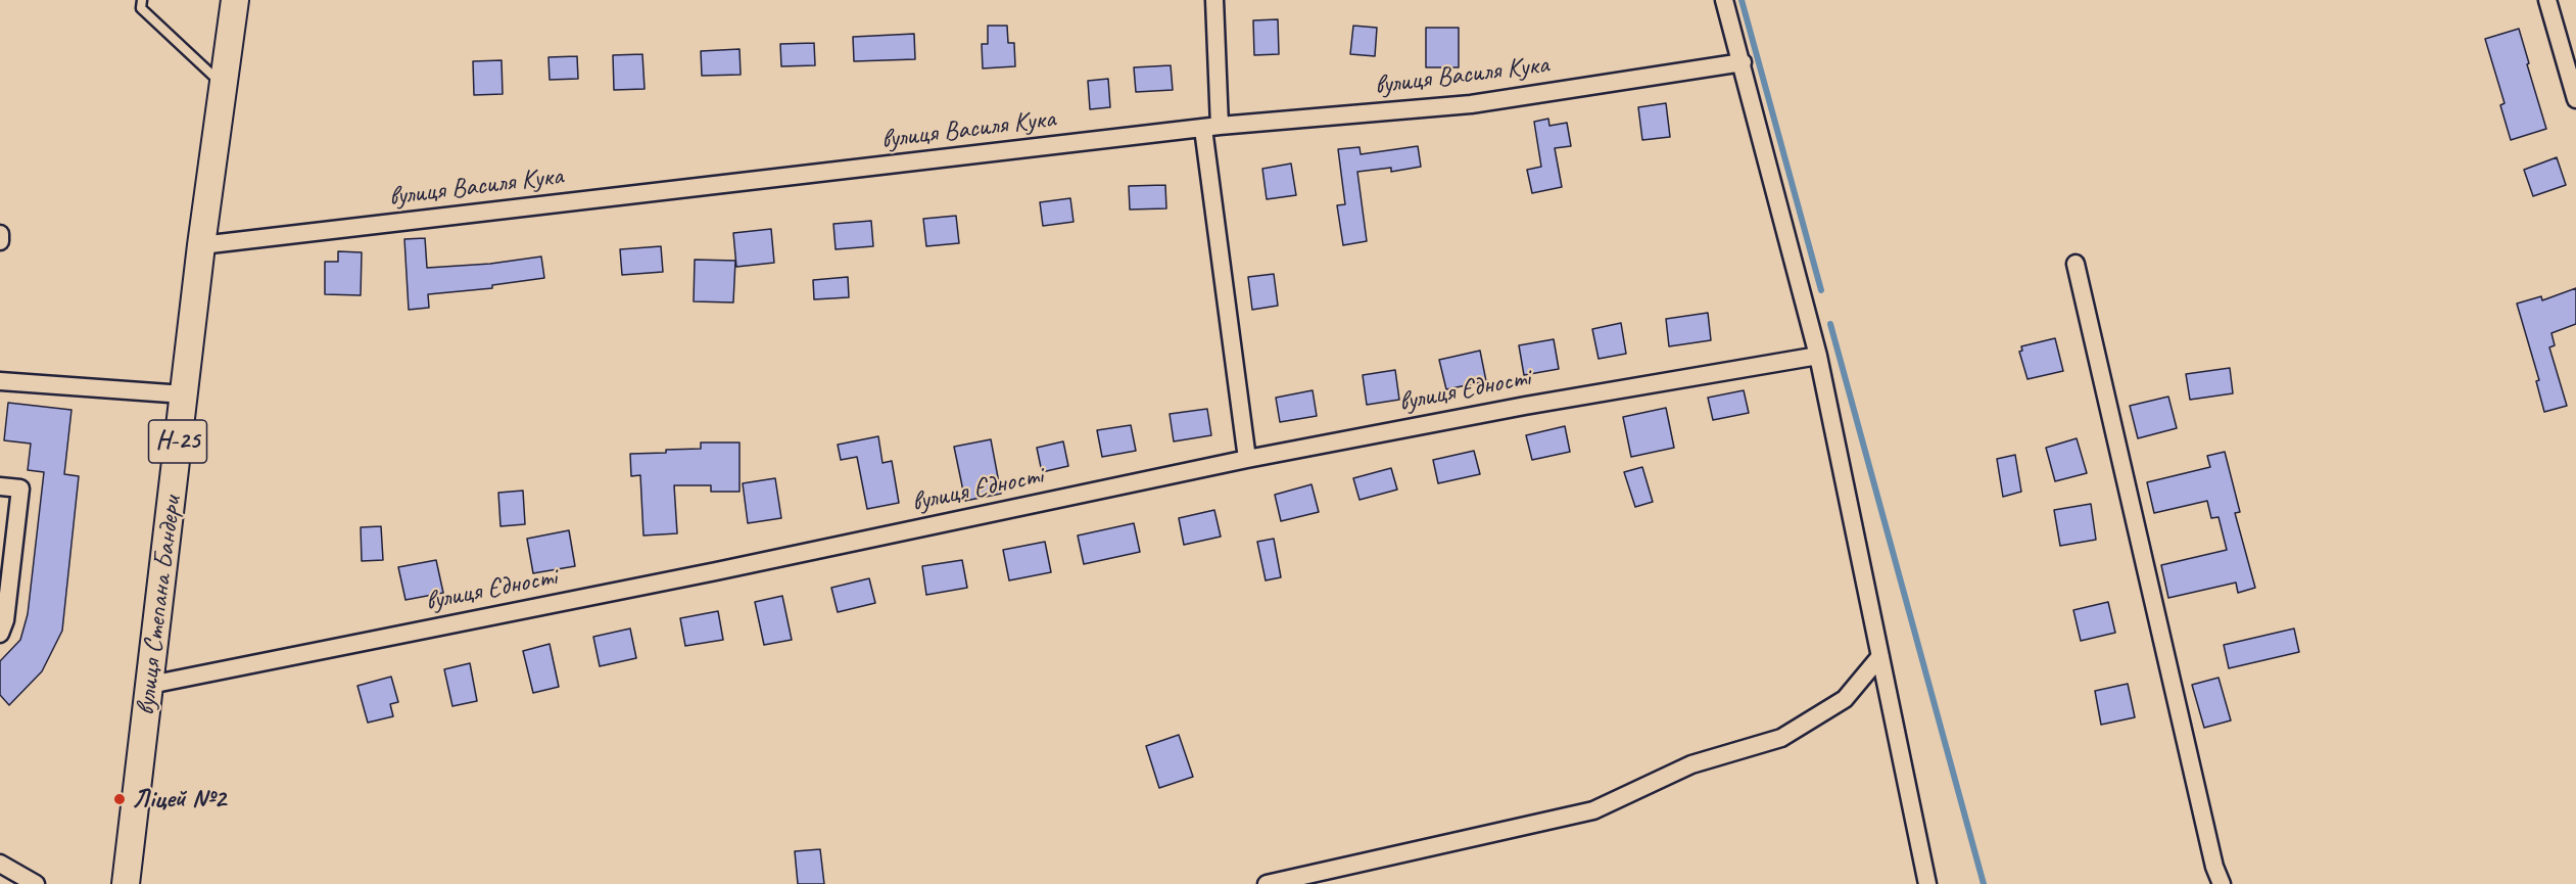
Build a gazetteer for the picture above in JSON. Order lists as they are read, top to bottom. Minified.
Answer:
{"streets":{"main road":["Н-25","вулиця Степана Бандери"],"street":["вулиця Василя Кука","вулиця Єдності"]},"crossings":[["вулиця Василя Кука","вулиця Степана Бандери"],["вулиця Єдності","вулиця Степана Бандери"]],"places":["Ліцей №2"]}
